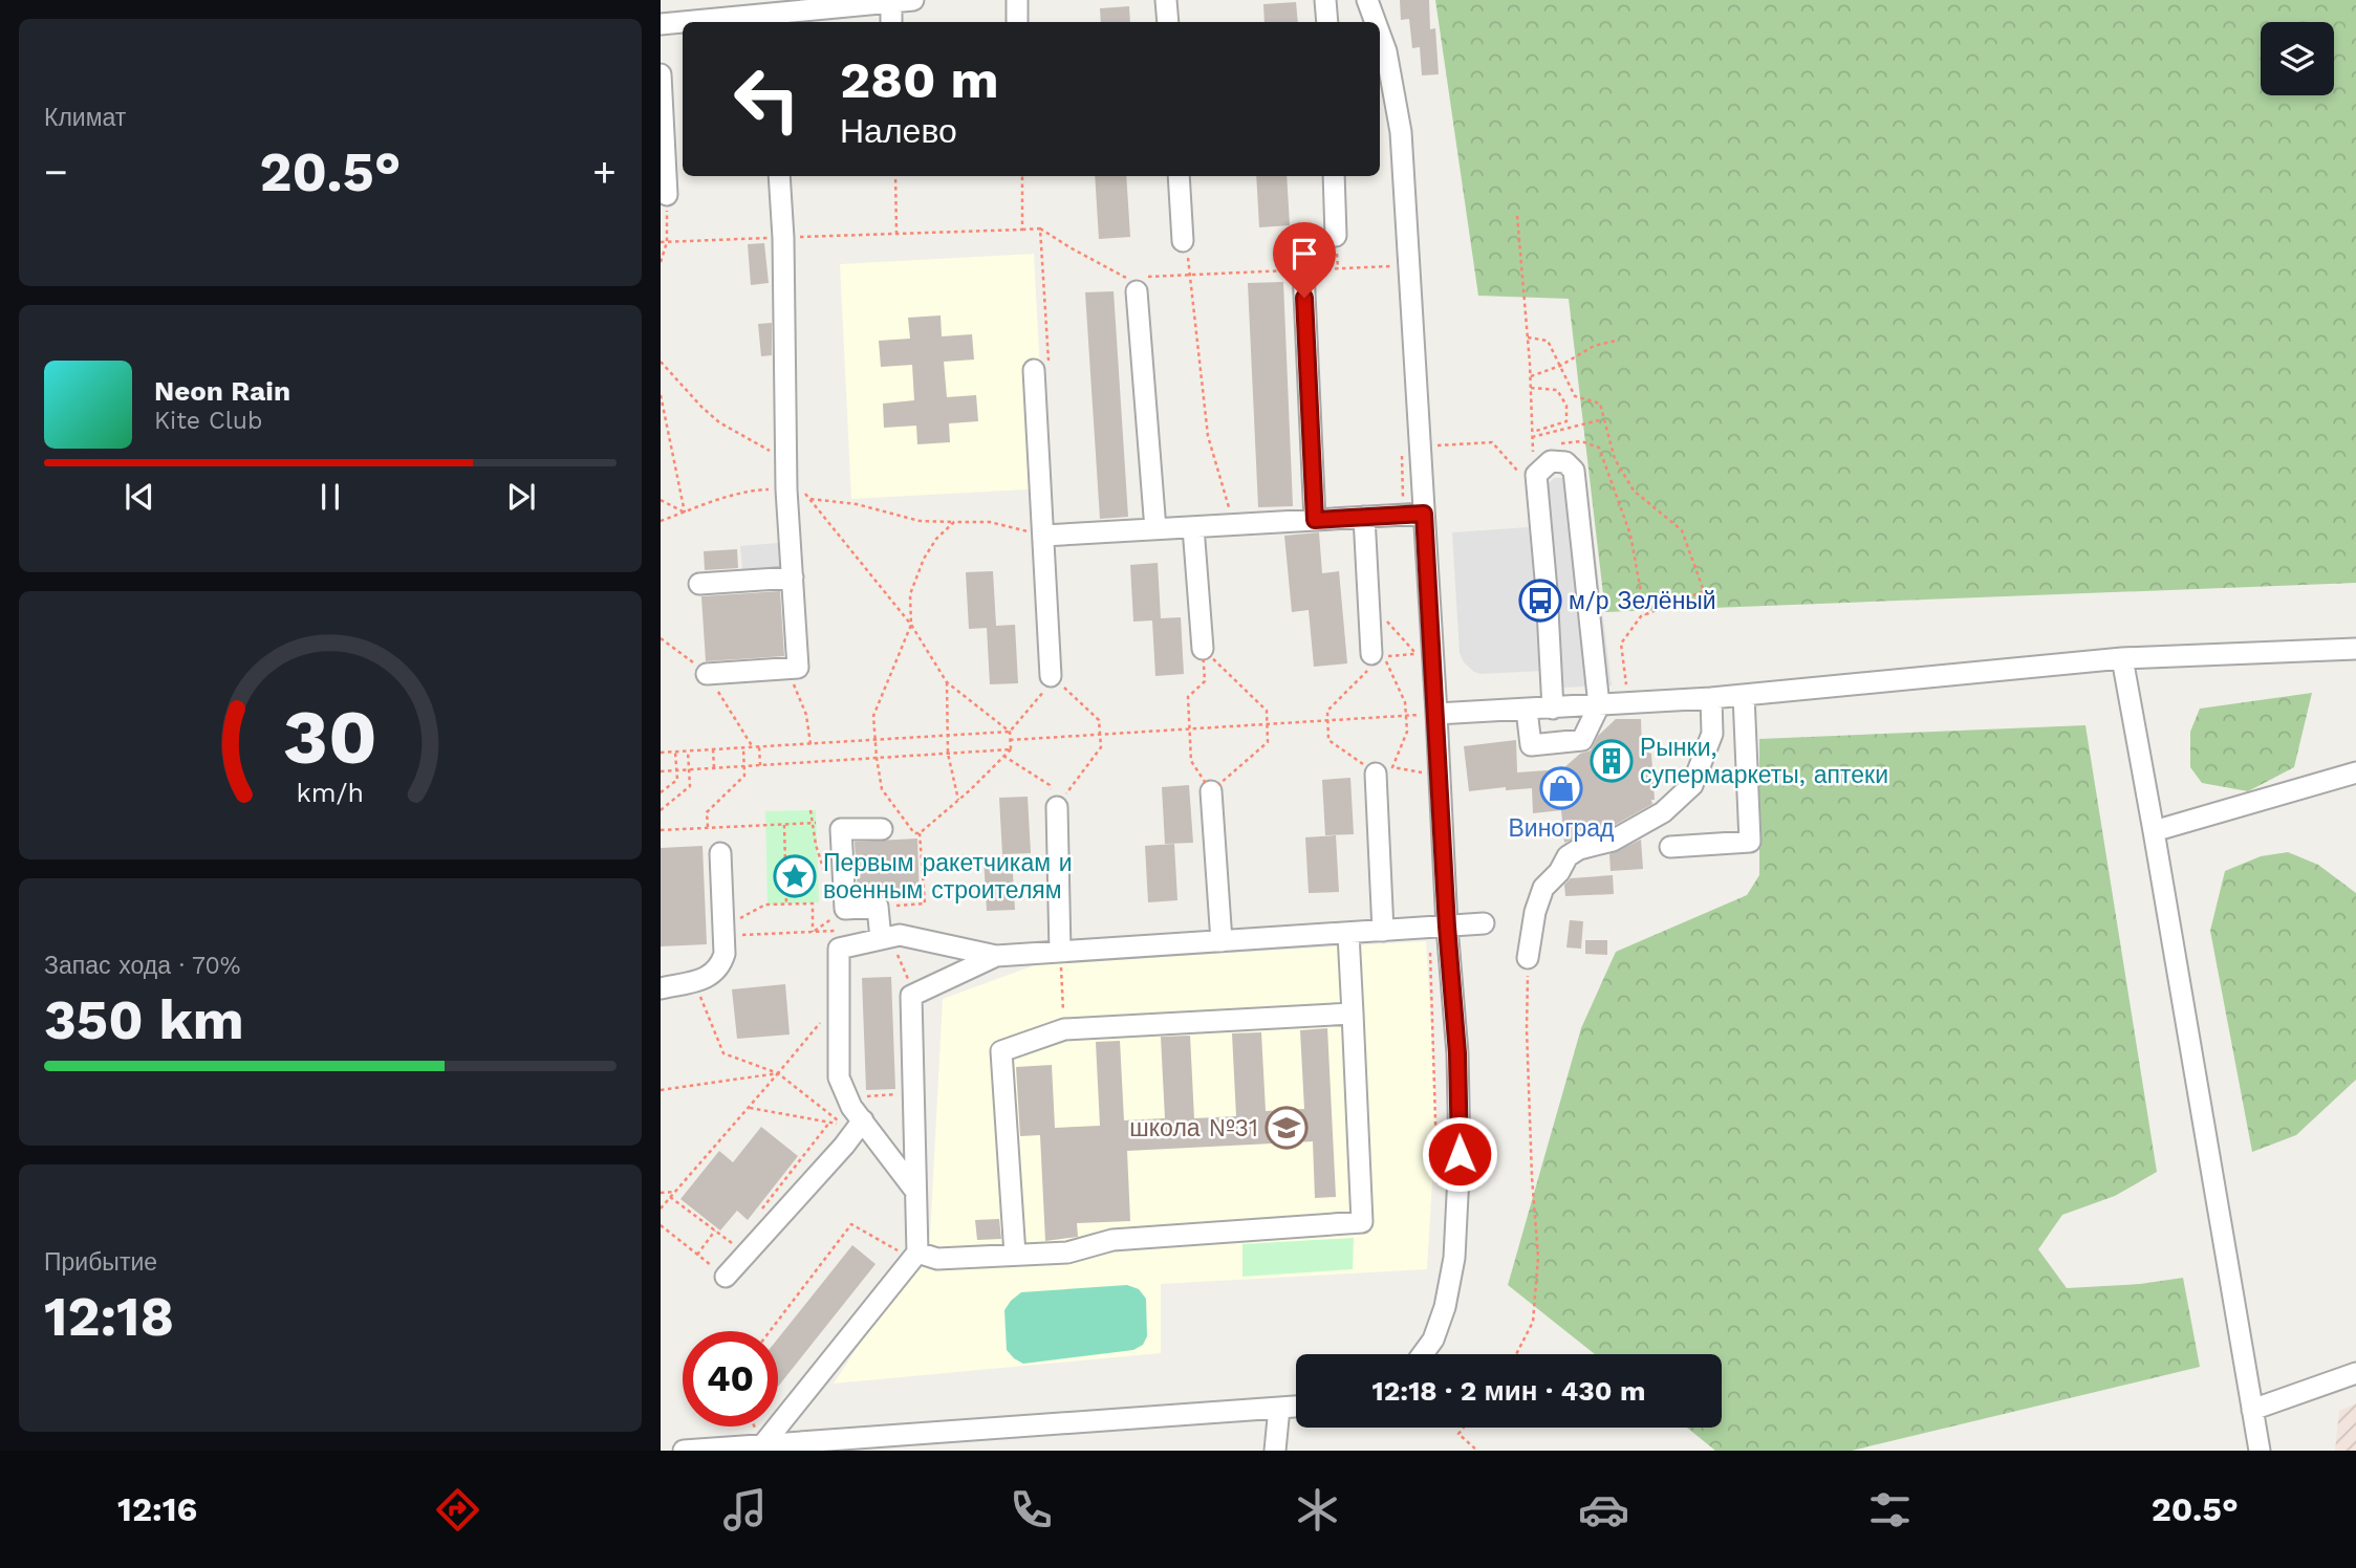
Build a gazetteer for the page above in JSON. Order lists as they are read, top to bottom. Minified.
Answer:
{"places":{"bus stop":["м/р Зелёный"],"building":["Рынки, супермаркеты, аптеки"],"shop":["Виноград"],"place":["Первым ракетчикам и военным строителям"],"school or university":["школа №31"]},"page":{"tile":["Климат",["Запас хода · 70%","350 km"],["Прибытие","12:18"]],"turn":["280 m","Налево"],"heat":["−","20.5°","+"],"song":["Neon Rain","Kite Club"],"limit":"40","trip":"12:18 · 2 мин · 430 m","tabs":["12:16","20.5°"],"gauge":["30","km/h"]}}
